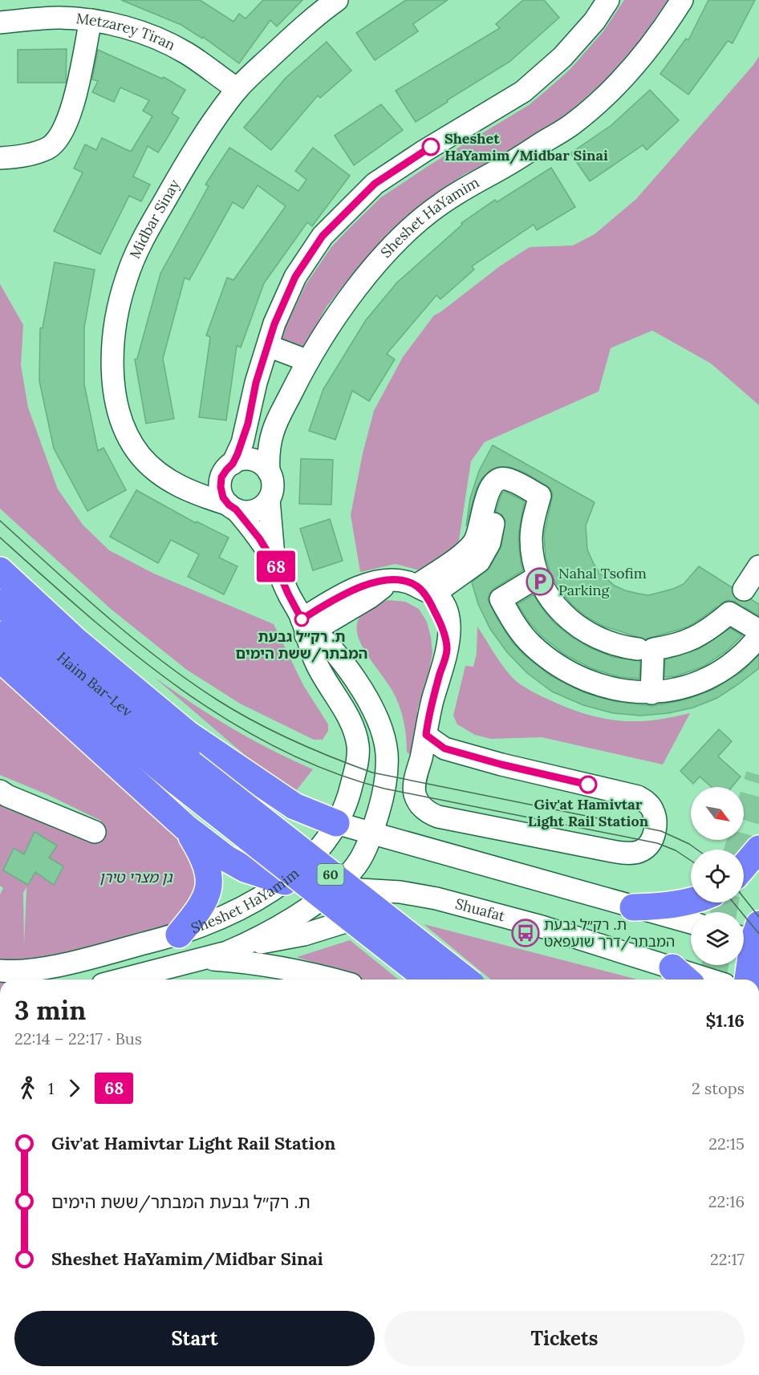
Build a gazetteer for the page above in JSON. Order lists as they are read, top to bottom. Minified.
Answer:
{"streets":{"highway":["Haim Bar-Lev","60"],"street":["Metzarey Tiran","Sheshet HaYamim","Midbar Sinay","Shuafat"]},"crossings":[["Metzarey Tiran","Midbar Sinay"],["Sheshet HaYamim","Midbar Sinay"],["Sheshet HaYamim","Shuafat"],["Haim Bar-Lev","60"]],"parks":["גן מצרי טירן"],"places":{"other":["Sheshet HaYamim/Midbar Sinai","ת. רק״ל גבעת המבתר/ששת הימים","Giv'at Hamivtar Light Rail Station"],"parking":["Nahal Tsofim Parking"],"bus stop":["ת. רק״ל גבעת המבתר/דרך שועפאט"]},"lines":["bus line 68"],"north":"bottom right","page":{"on_map":"68","heading":["3 min","22:14 – 22:17 · Bus","$1.16"],"legs":["1","68","2 stops"],"list":[{"name":"Giv'at Hamivtar Light Rail Station","value":"22:15"},{"name":"ת. רק״ל גבעת המבתר/ששת הימים","value":"22:16"},{"name":"Sheshet HaYamim/Midbar Sinai","value":"22:17"}],"buttons":["Start","Tickets"]}}
